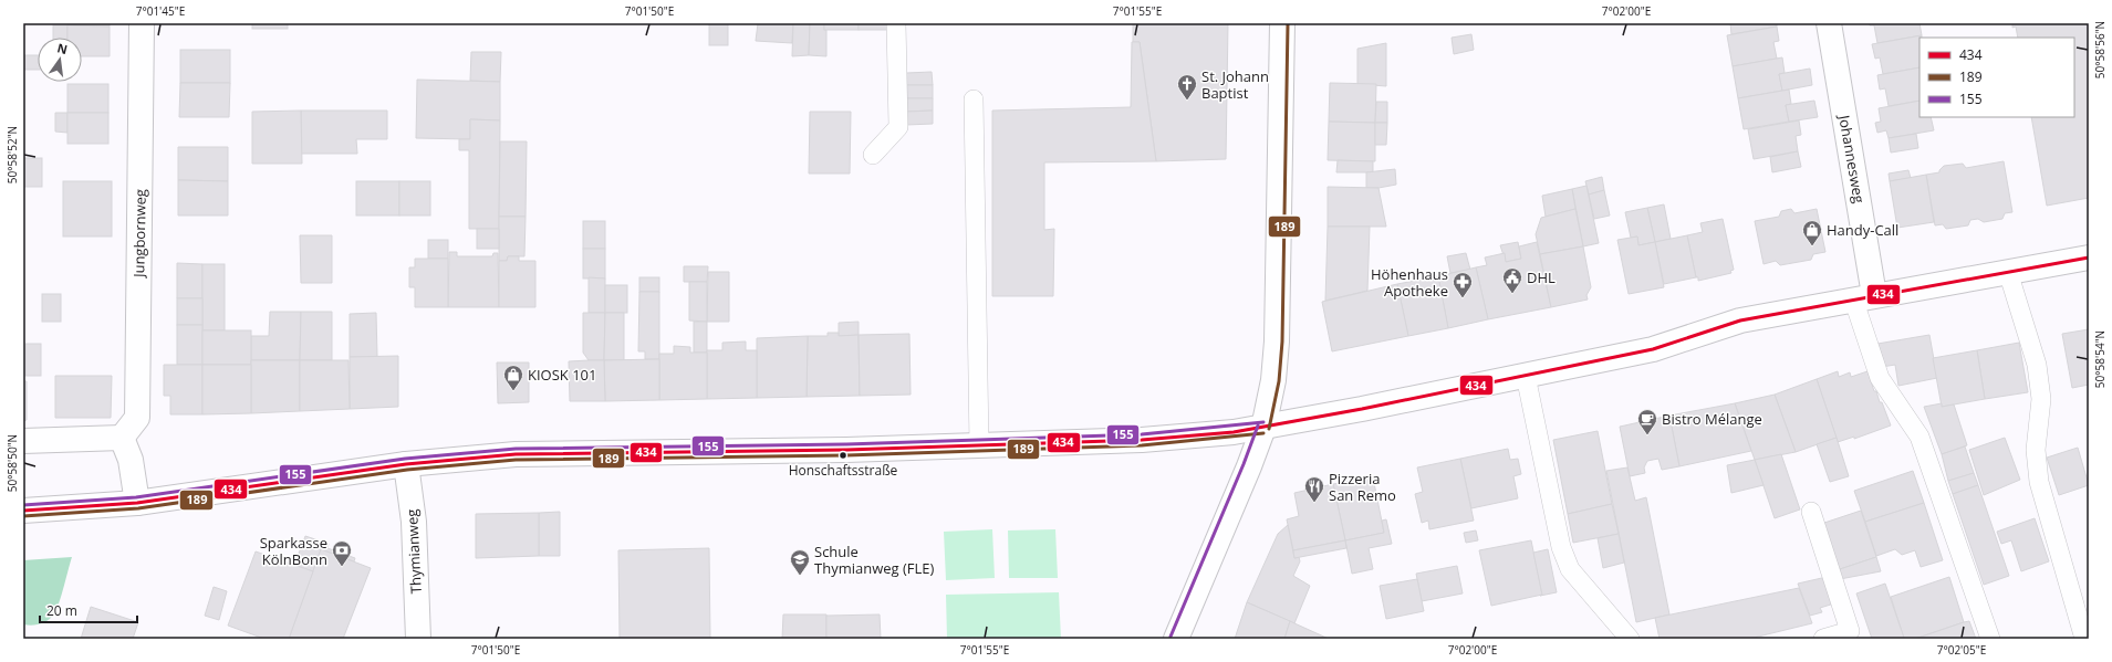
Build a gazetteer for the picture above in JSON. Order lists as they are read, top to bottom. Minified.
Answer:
{"streets":{"street":["Johannesweg","Jungbornweg","Thymianweg"]},"places":{"church":["St. Johann Baptist"],"shop":["Handy-Call","KIOSK 101"],"public building":["DHL"],"pharmacy":["Höhenhaus Apotheke"],"cafe":["Bistro Mélange"],"other":["Honschaftsstraße"],"restaurant":["Pizzeria San Remo"],"bank":["Sparkasse KölnBonn"],"school or university":["Schule Thymianweg (FLE)"]},"lines":["transit line 189","transit line 434","transit line 155"],"legend":["434","189","155"],"scale_bar":"20 m","north":"top","coordinates":["7°01'45\"E","7°01'50\"E","7°01'55\"E","7°02'00\"E","50°58'56\"N","50°58'52\"N","50°58'54\"N","50°58'50\"N","7°02'05\"E"]}
